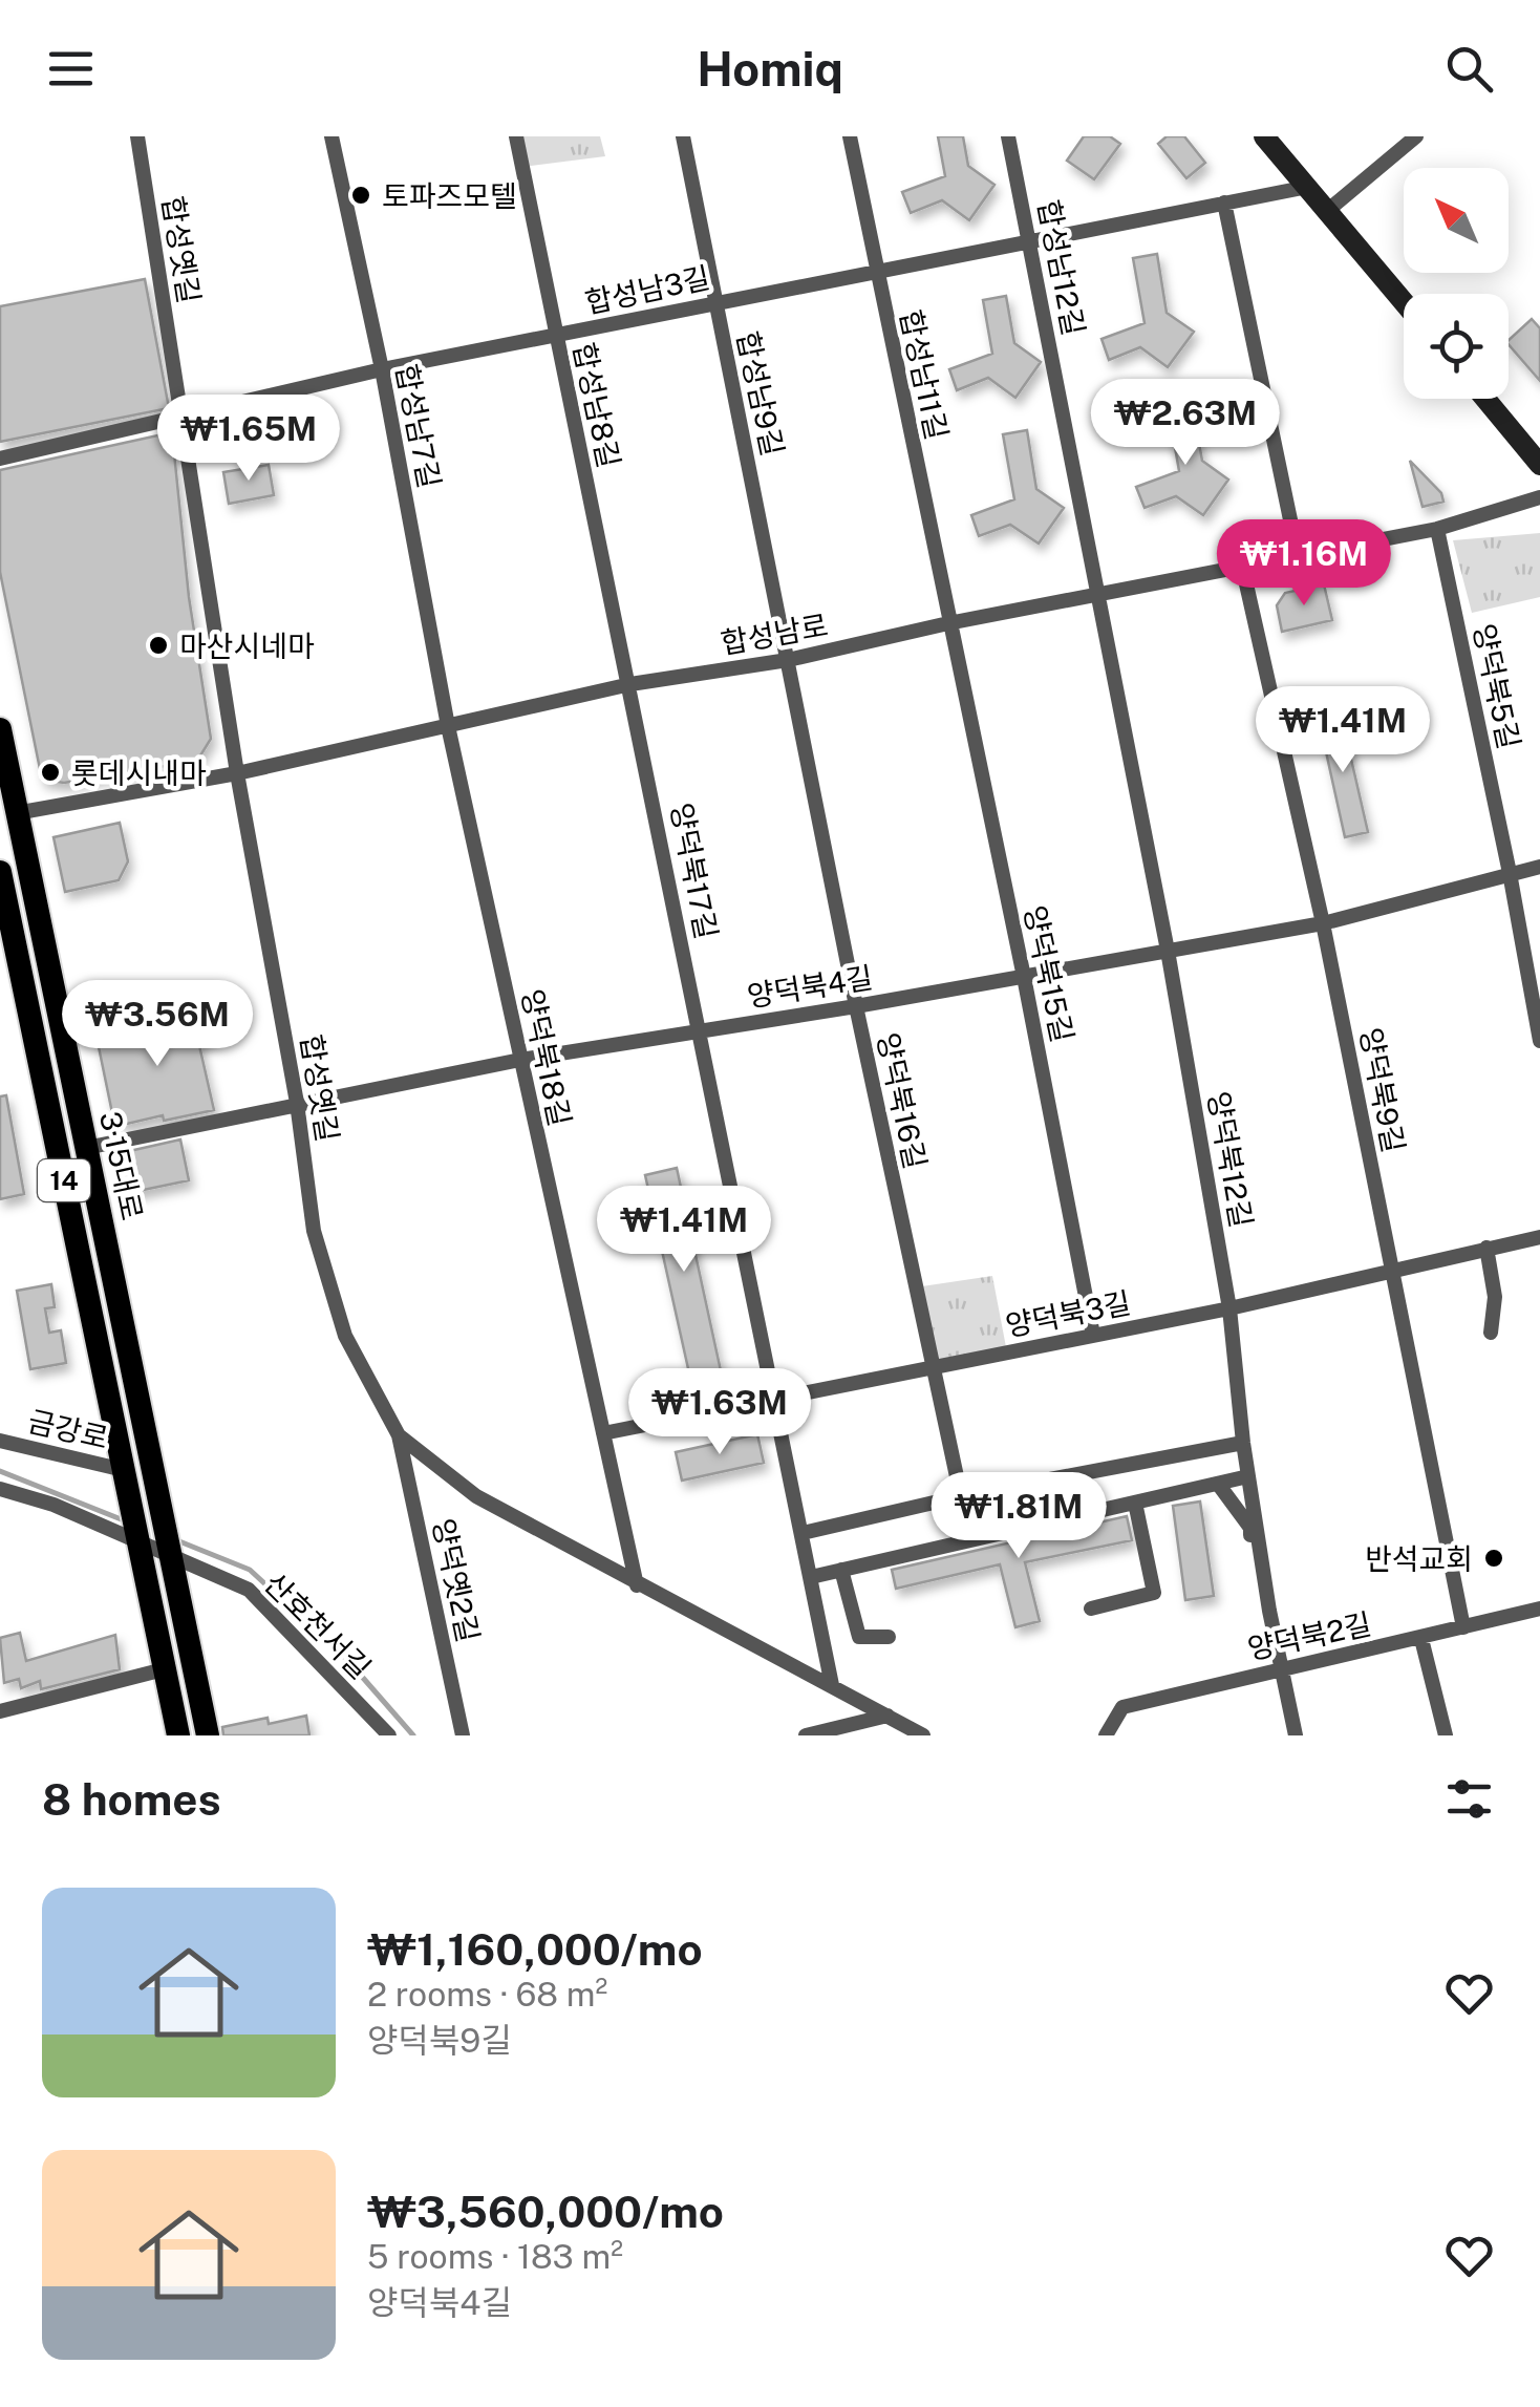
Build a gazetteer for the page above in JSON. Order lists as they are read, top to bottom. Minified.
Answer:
{"streets":{"main road":["3·15대로","14"],"street":["합성옛길","합성남12길","합성남3길","합성남11길","합성남9길","합성남8길","합성남7길","합성남로","양덕북5길","양덕북17길","양덕북15길","양덕북4길","양덕북18길","양덕북9길","양덕북16길","양덕북12길","양덕북3길","금강로","양덕옛2길","산호천서길","양덕북2길"]},"crossings":[["합성옛길","합성남3길"],["합성옛길","합성남로"],["합성옛길","양덕북17길"],["합성옛길","양덕북4길"],["합성옛길","양덕북18길"],["합성옛길","양덕옛2길"],["합성남12길","합성남3길"],["합성남12길","합성남로"],["합성남12길","양덕북12길"],["합성남3길","합성남11길"],["합성남3길","합성남9길"],["합성남3길","합성남8길"],["합성남3길","합성남7길"],["합성남11길","합성남로"],["합성남11길","양덕북15길"],["합성남9길","합성남로"],["합성남9길","양덕북16길"],["합성남8길","합성남로"],["합성남8길","양덕북17길"],["합성남7길","합성남로"],["합성남7길","양덕북18길"],["합성남로","양덕북5길"],["합성남로","양덕북17길"],["합성남로","양덕북15길"],["합성남로","양덕북18길"],["합성남로","양덕북9길"],["합성남로","양덕북16길"],["합성남로","양덕북12길"],["합성남로","3·15대로"],["양덕북5길","양덕북4길"],["양덕북17길","양덕북4길"],["양덕북17길","양덕북3길"],["양덕북15길","양덕북4길"],["양덕북15길","양덕북3길"],["양덕북4길","양덕북18길"],["양덕북4길","양덕북9길"],["양덕북4길","양덕북16길"],["양덕북4길","양덕북12길"],["양덕북4길","3·15대로"],["양덕북18길","양덕북3길"],["양덕북9길","양덕북3길"],["양덕북9길","양덕북2길"],["양덕북16길","양덕북3길"],["양덕북12길","양덕북3길"],["양덕북12길","양덕북2길"],["3·15대로","14"],["3·15대로","금강로"],["3·15대로","산호천서길"],["14","금강로"],["14","산호천서길"]],"places":["토파즈모텔","마산시네마","롯데시내마","반석교회"],"north":"top left","page":{"header":"Homiq","price":["₩2.63M","₩1.65M","₩1.16M","₩1.41M","₩3.56M","₩1.41M","₩1.63M","₩1.81M"],"heading":"8 homes","list":[{"name":"₩1,160,000/mo","note":"2 rooms · 68 m² · 양덕북9길"},{"name":"₩3,560,000/mo","note":"5 rooms · 183 m² · 양덕북4길"}]}}
